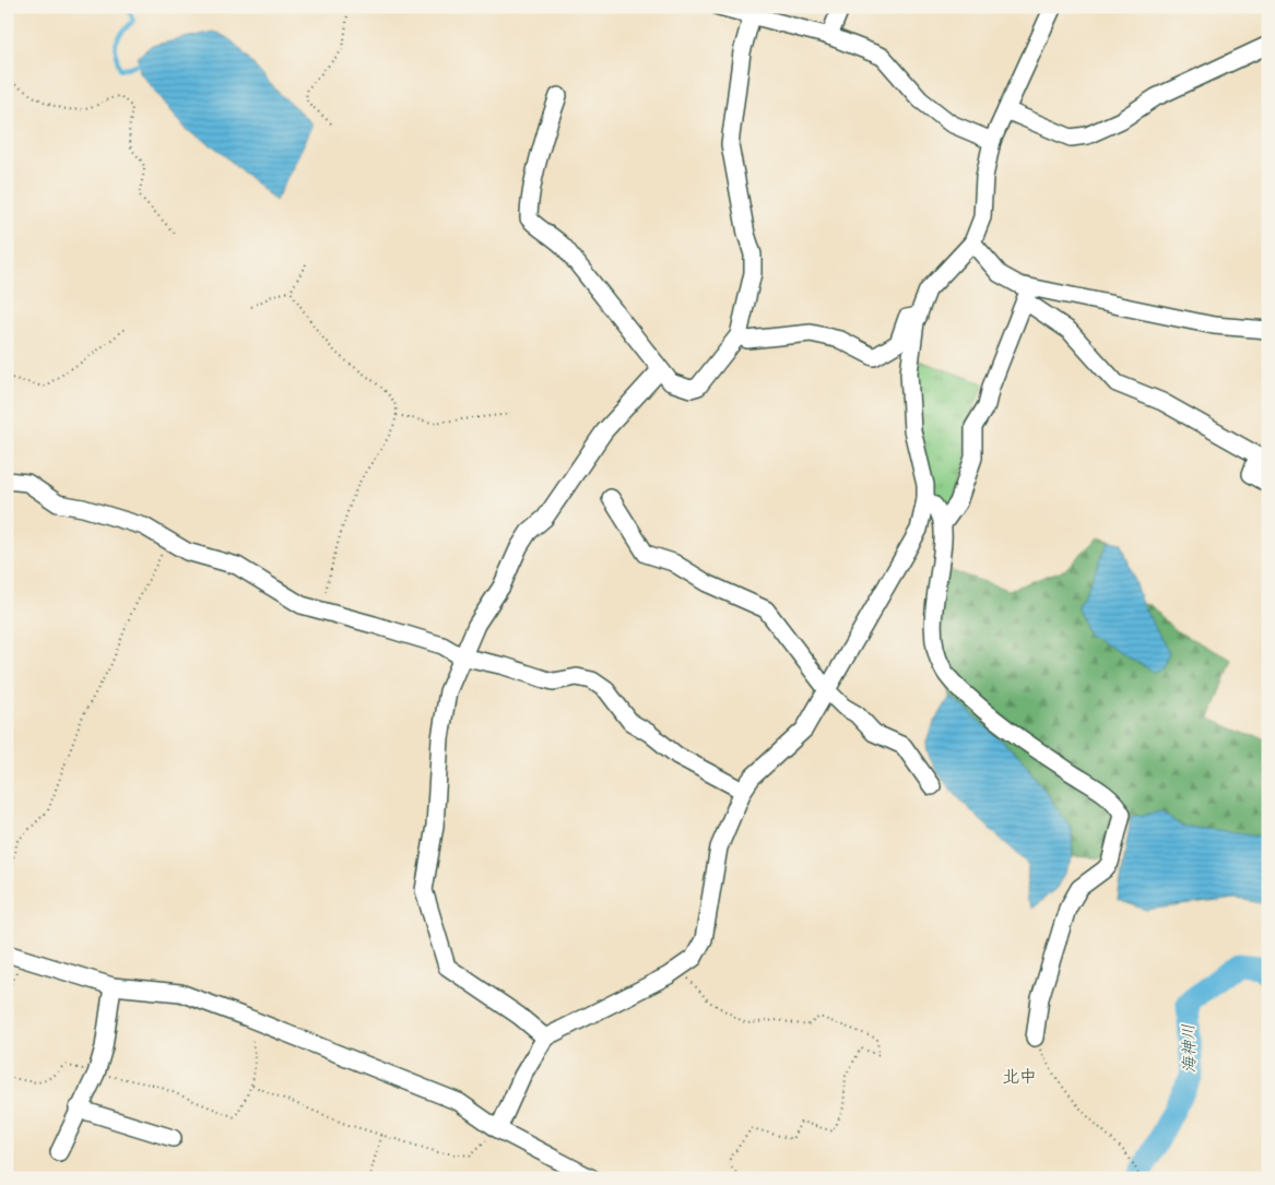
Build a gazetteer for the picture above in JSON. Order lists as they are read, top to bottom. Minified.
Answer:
{"districts":["北中"],"water":["海神川"]}
